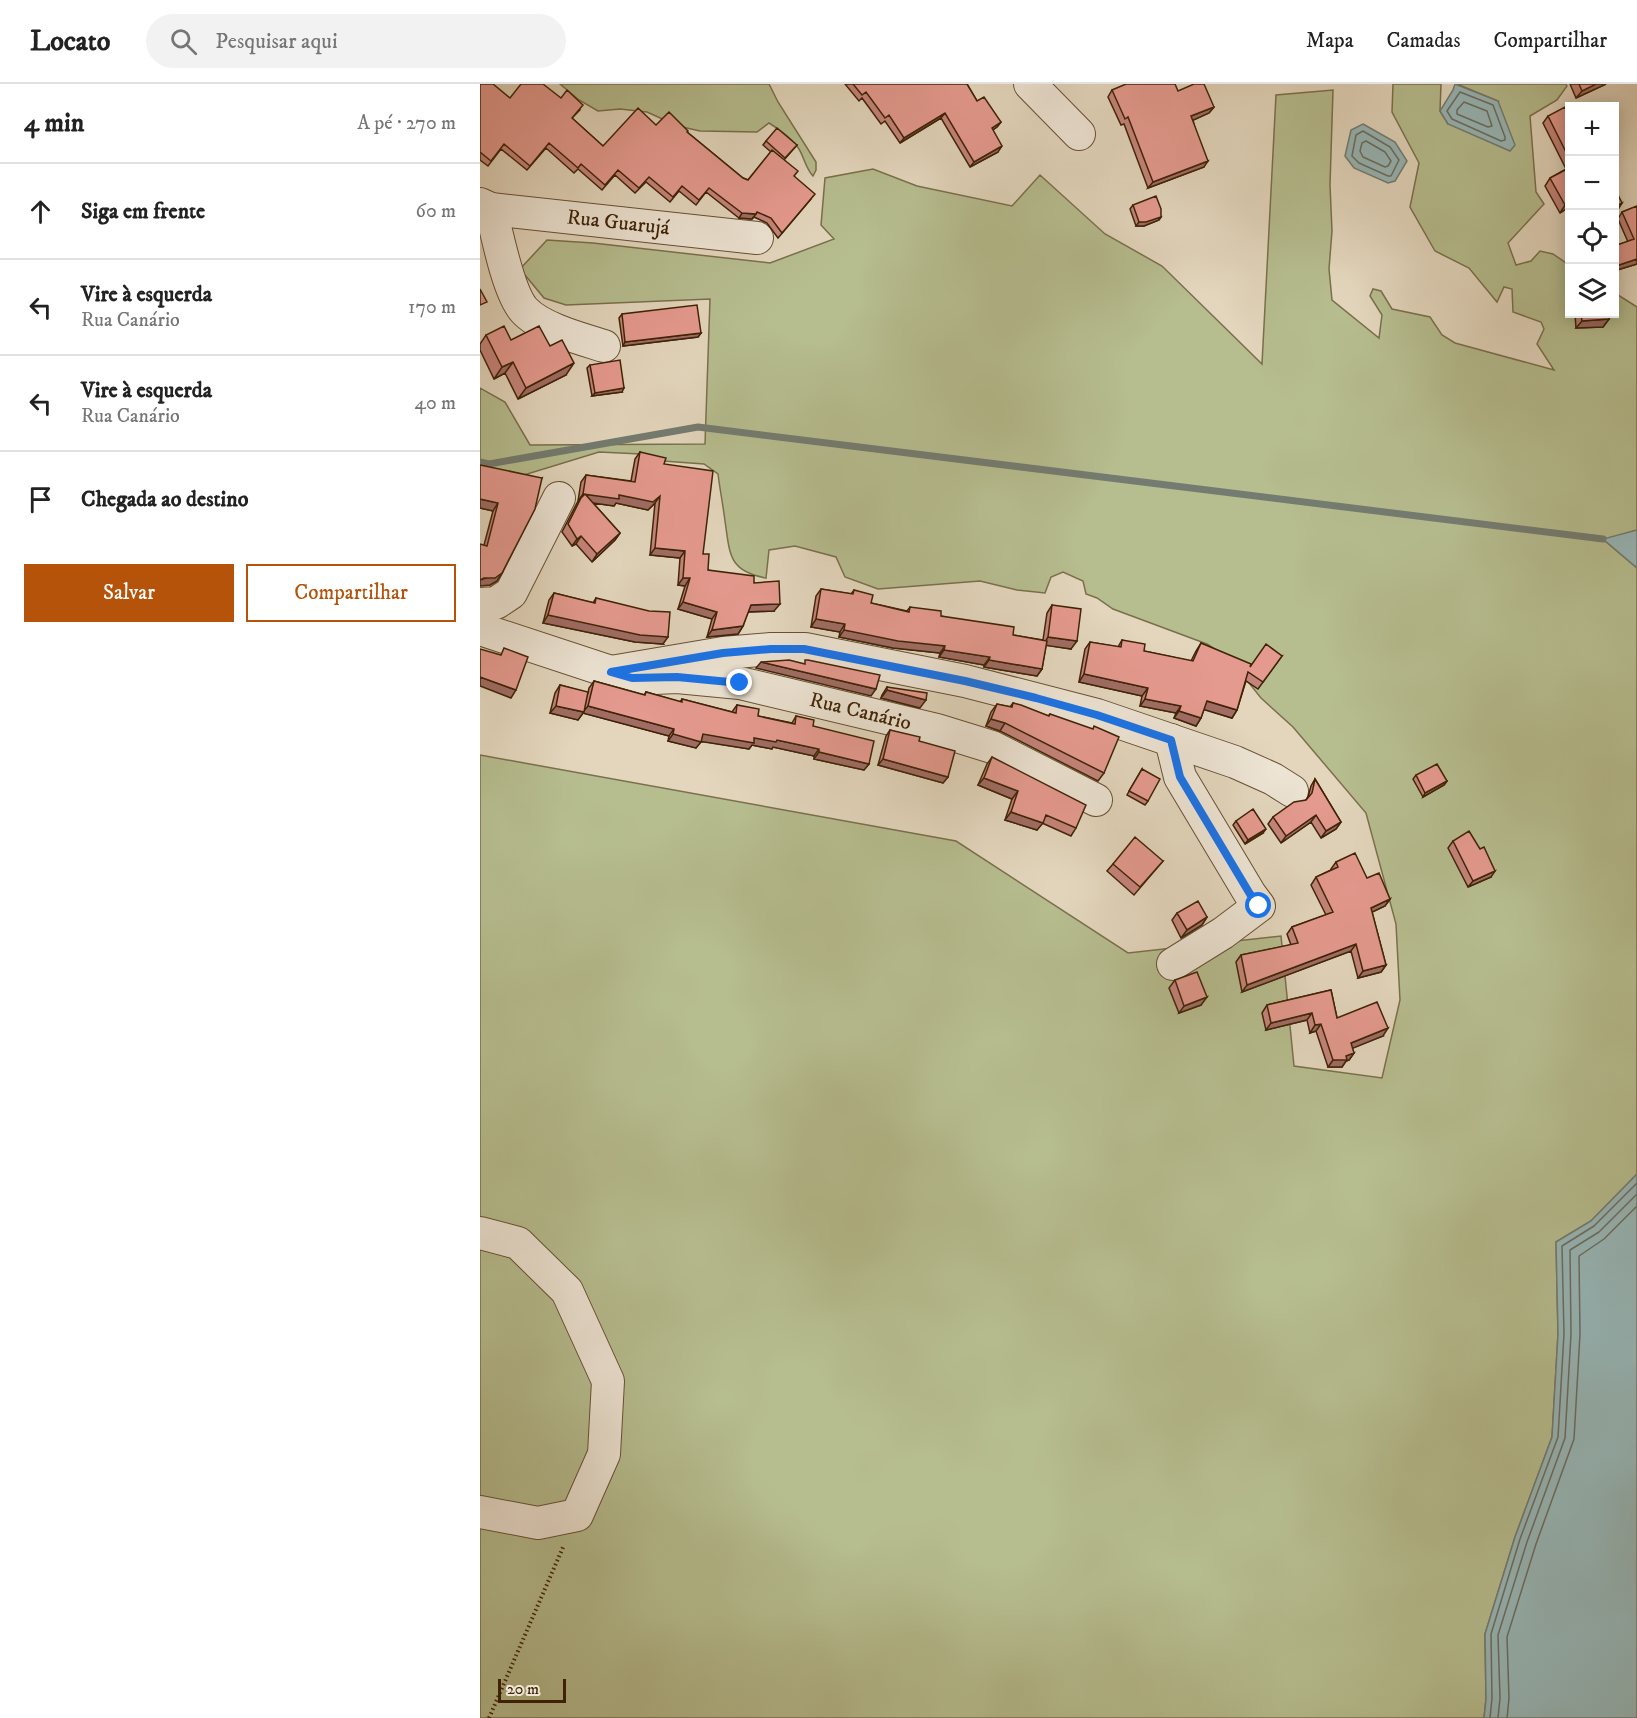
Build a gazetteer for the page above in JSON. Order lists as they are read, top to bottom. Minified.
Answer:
{"streets":{"street":["Rua Guarujá","Rua Canário"]},"scale_bar":"20 m","page":{"header":"Locato","search":"Pesquisar aqui","nav":["Mapa","Camadas","Compartilhar"],"heading":["4 min","A pé · 270 m"],"map_buttons":["+","−"],"list":[["Siga em frente","60 m"],["Vire à esquerda","Rua Canário","170 m"],["Vire à esquerda","Rua Canário","40 m"],"Chegada ao destino"],"buttons":["Salvar","Compartilhar"],"scale":"20 m"}}
